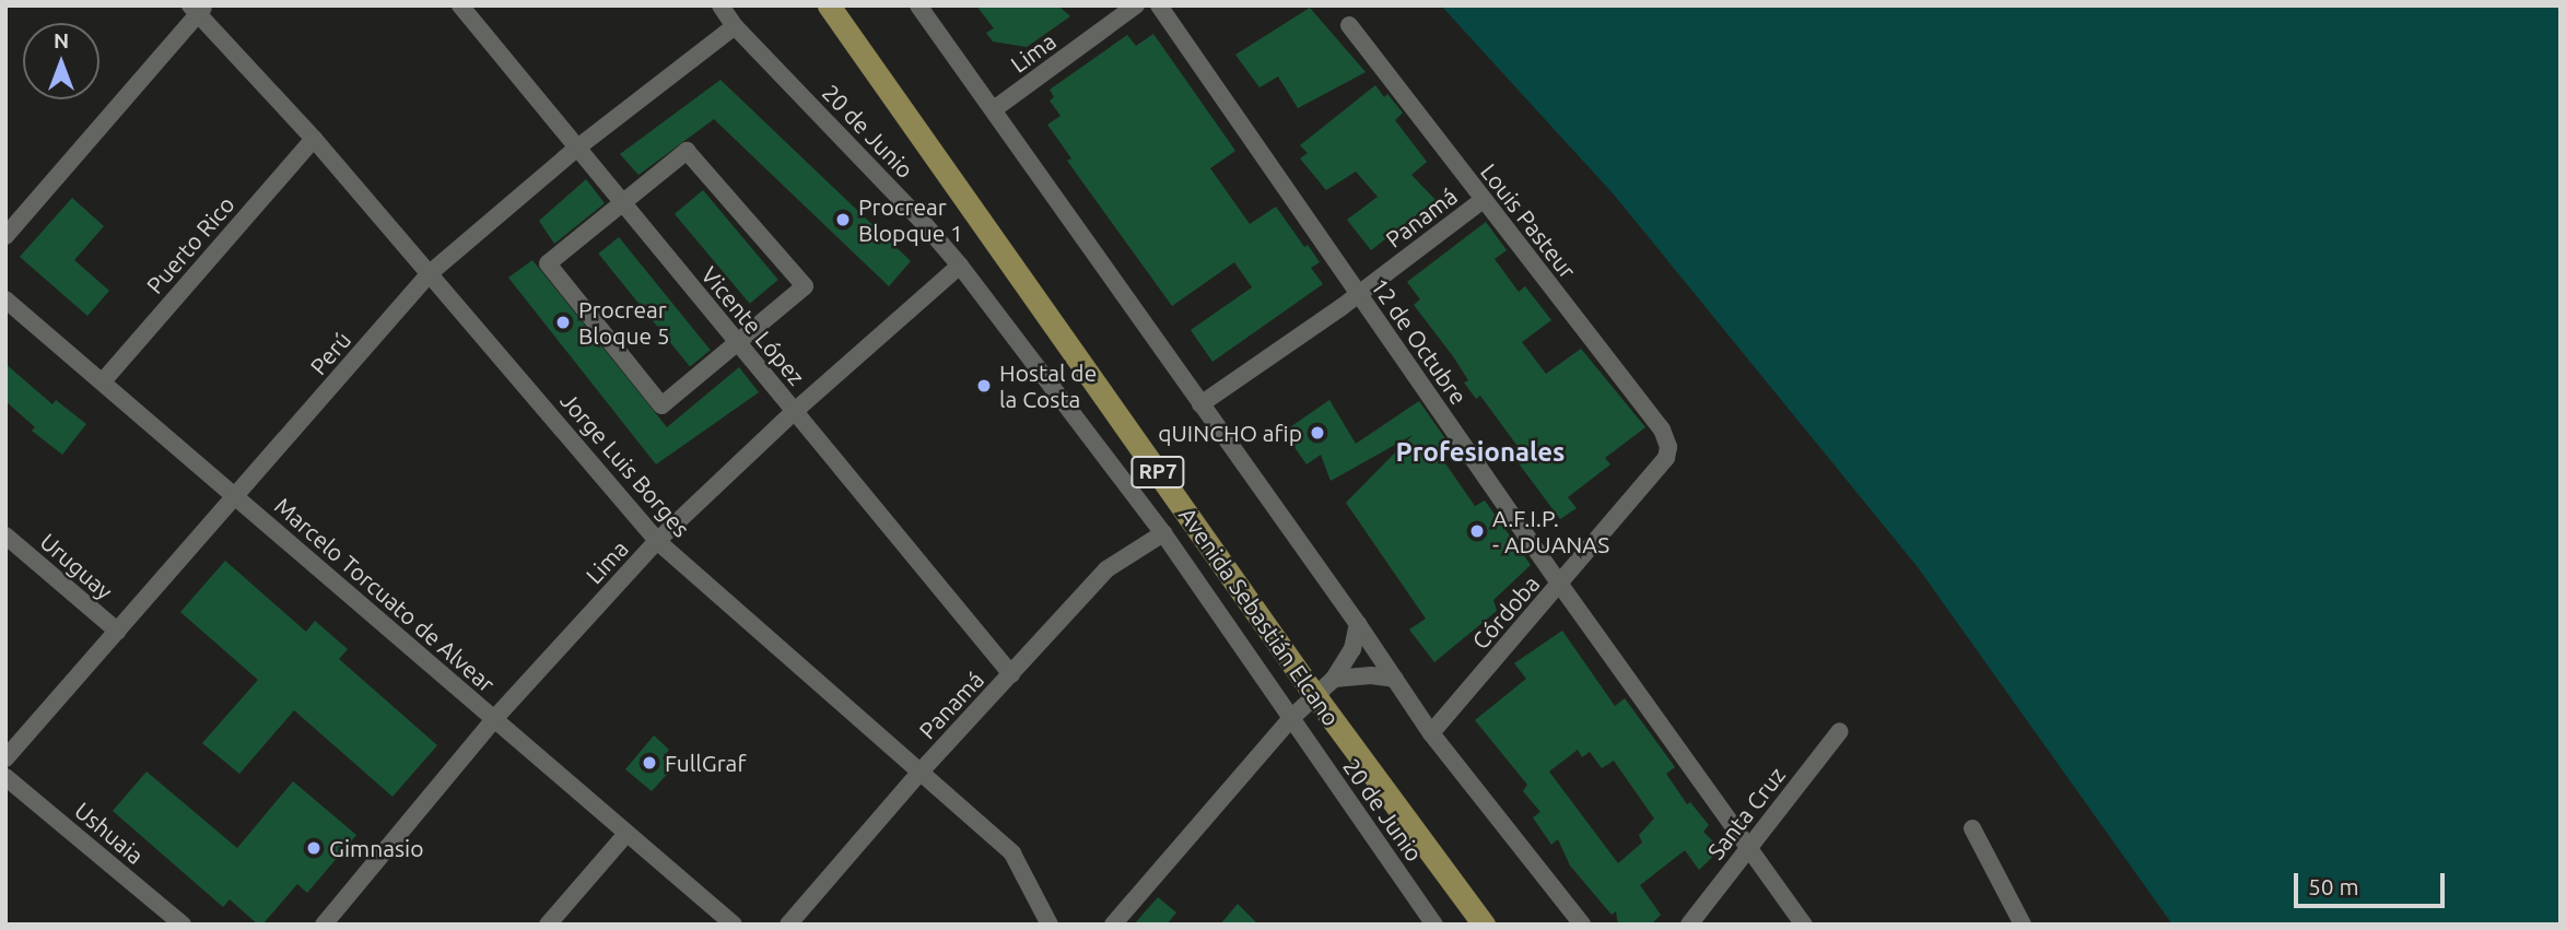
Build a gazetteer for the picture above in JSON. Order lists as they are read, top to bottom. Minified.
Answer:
{"streets":{"main road":["RP7","Avenida Sebastián Elcano"],"street":["Lima","20 de Junio","Panamá","Louis Pasteur","Puerto Rico","Vicente López","12 de Octubre","Perú","Jorge Luis Borges","Uruguay","Marcelo Torcuato de Alvear","Córdoba","Santa Cruz","Ushuaia"]},"crossings":[["Lima","20 de Junio"],["Lima","Vicente López"],["Lima","Jorge Luis Borges"],["Lima","Marcelo Torcuato de Alvear"],["20 de Junio","Panamá"],["20 de Junio","Perú"],["Panamá","Louis Pasteur"],["Panamá","Vicente López"],["Panamá","12 de Octubre"],["Panamá","Jorge Luis Borges"],["Louis Pasteur","Córdoba"],["Puerto Rico","Jorge Luis Borges"],["Puerto Rico","Marcelo Torcuato de Alvear"],["Vicente López","Perú"],["12 de Octubre","Córdoba"],["12 de Octubre","Santa Cruz"],["Perú","Jorge Luis Borges"],["Perú","Uruguay"],["Perú","Marcelo Torcuato de Alvear"]],"districts":["Profesionales"],"places":["Procrear Blopque 1","Procrear Bloque 5","Hostal de la Costa","qUINCHO afip","A.F.I.P. - ADUANAS","FullGraf","Gimnasio"],"scale_bar":"50 m","north":"top"}
